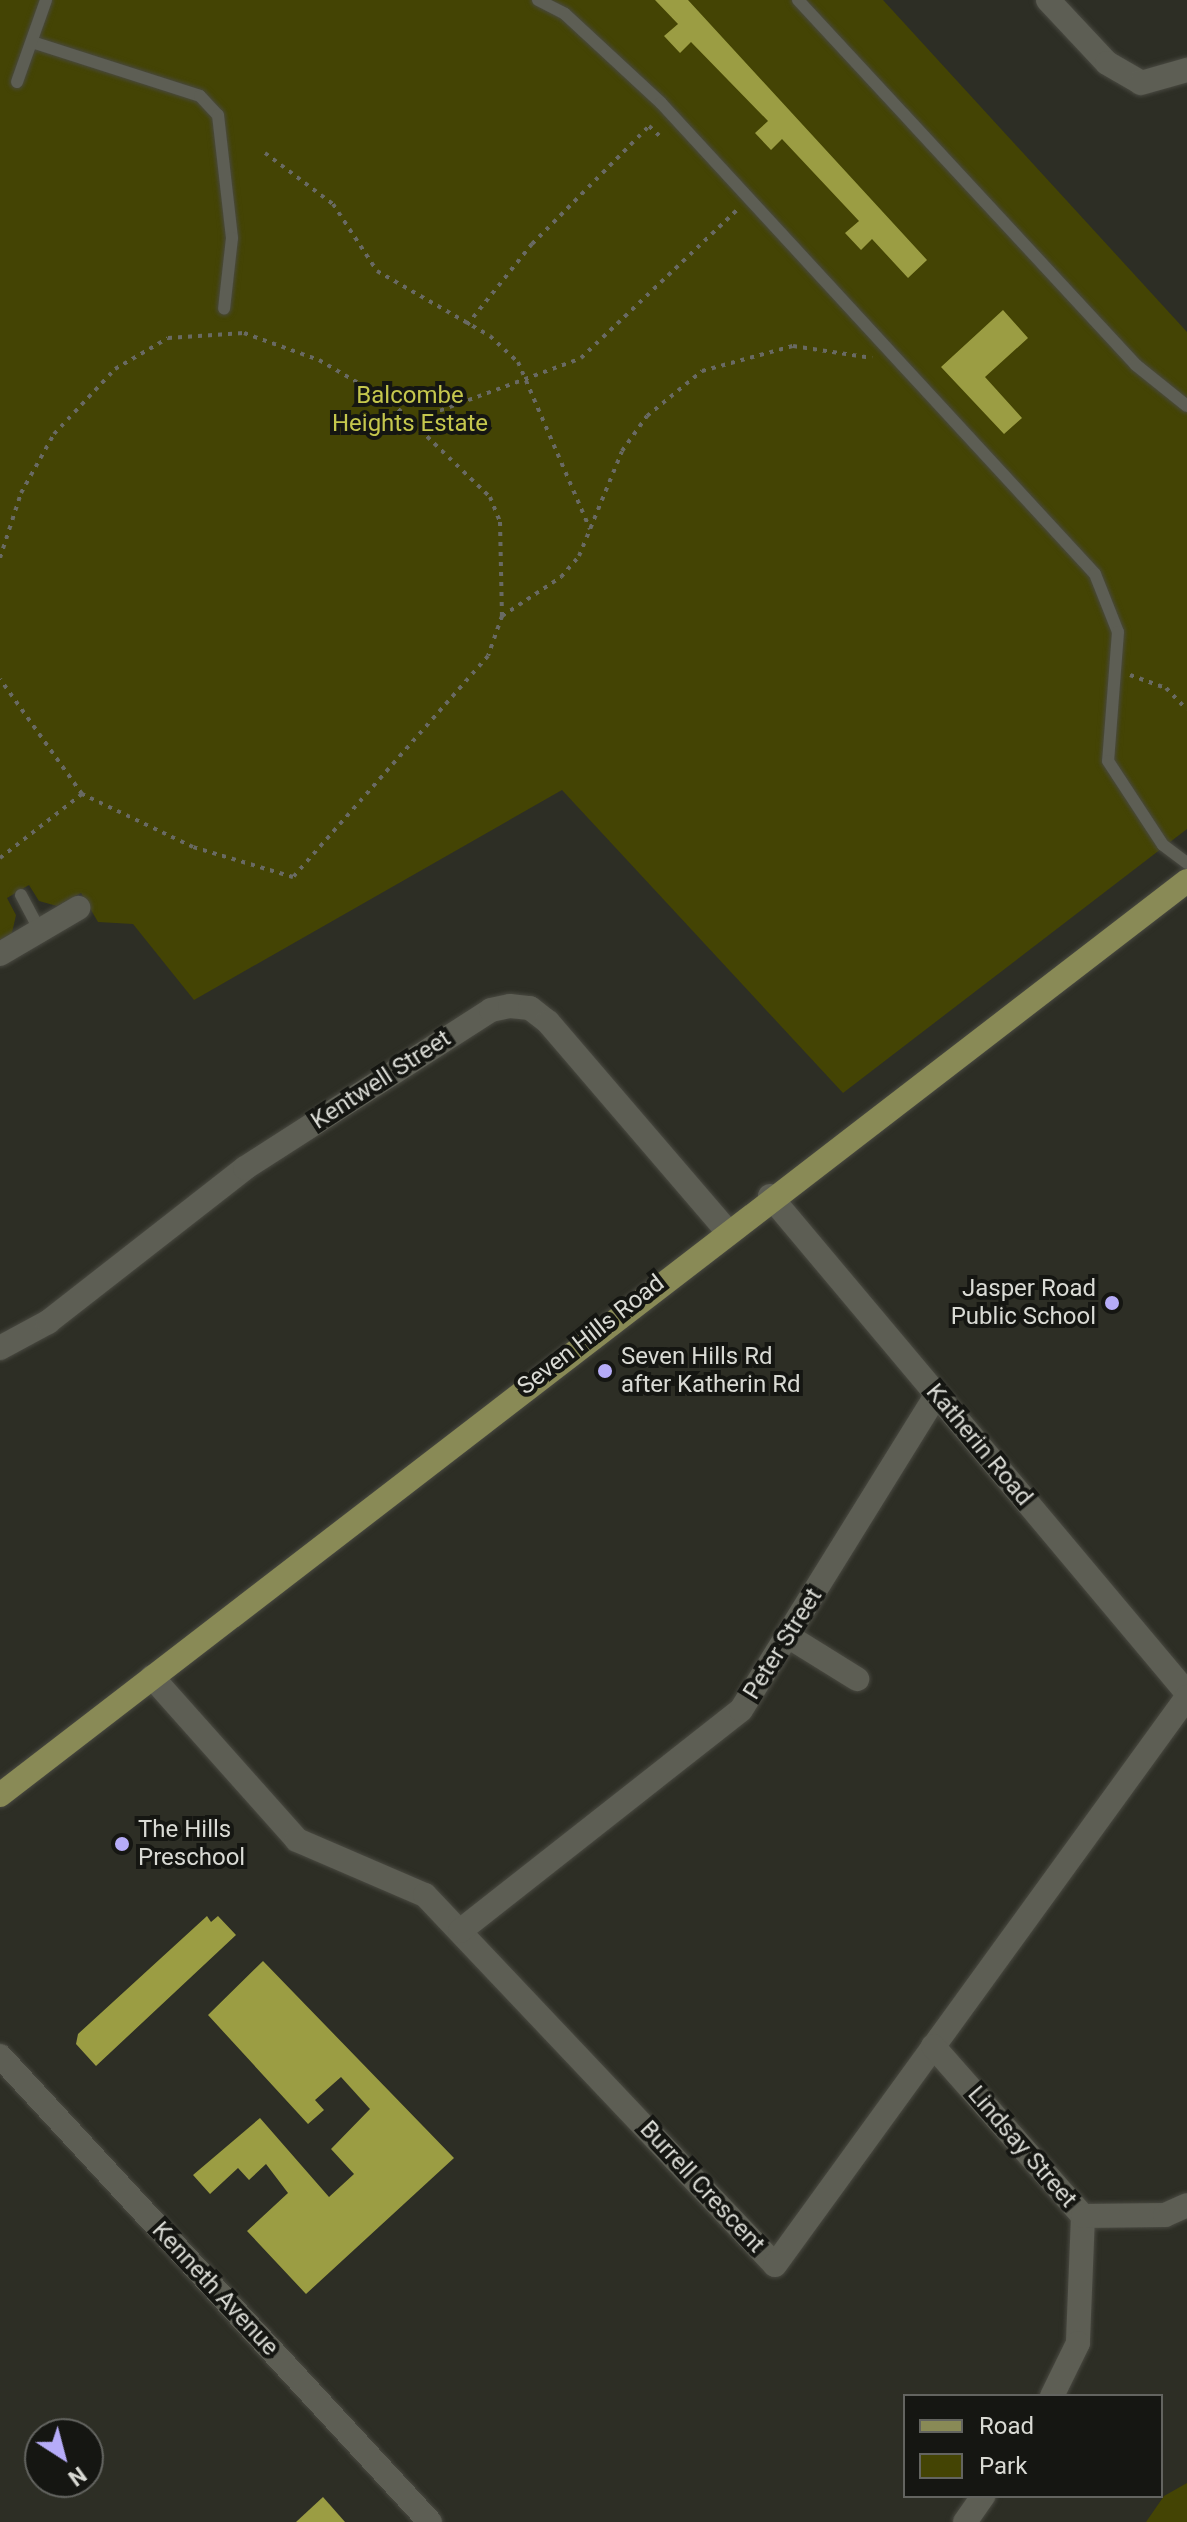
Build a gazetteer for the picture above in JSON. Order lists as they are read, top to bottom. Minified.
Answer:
{"streets":{"main road":["Seven Hills Road"],"street":["Kentwell Street","Katherin Road","Peter Street","Lindsay Street","Burrell Crescent","Kenneth Avenue"]},"crossings":[["Kentwell Street","Seven Hills Road"],["Seven Hills Road","Katherin Road"],["Seven Hills Road","Burrell Crescent"],["Katherin Road","Peter Street"],["Katherin Road","Burrell Crescent"],["Peter Street","Burrell Crescent"],["Lindsay Street","Burrell Crescent"]],"parks":["Balcombe Heights Estate"],"places":["Jasper Road Public School","Seven Hills Rd after Katherin Rd","The Hills Preschool"],"legend":["Road","Park"],"north":"bottom right"}
